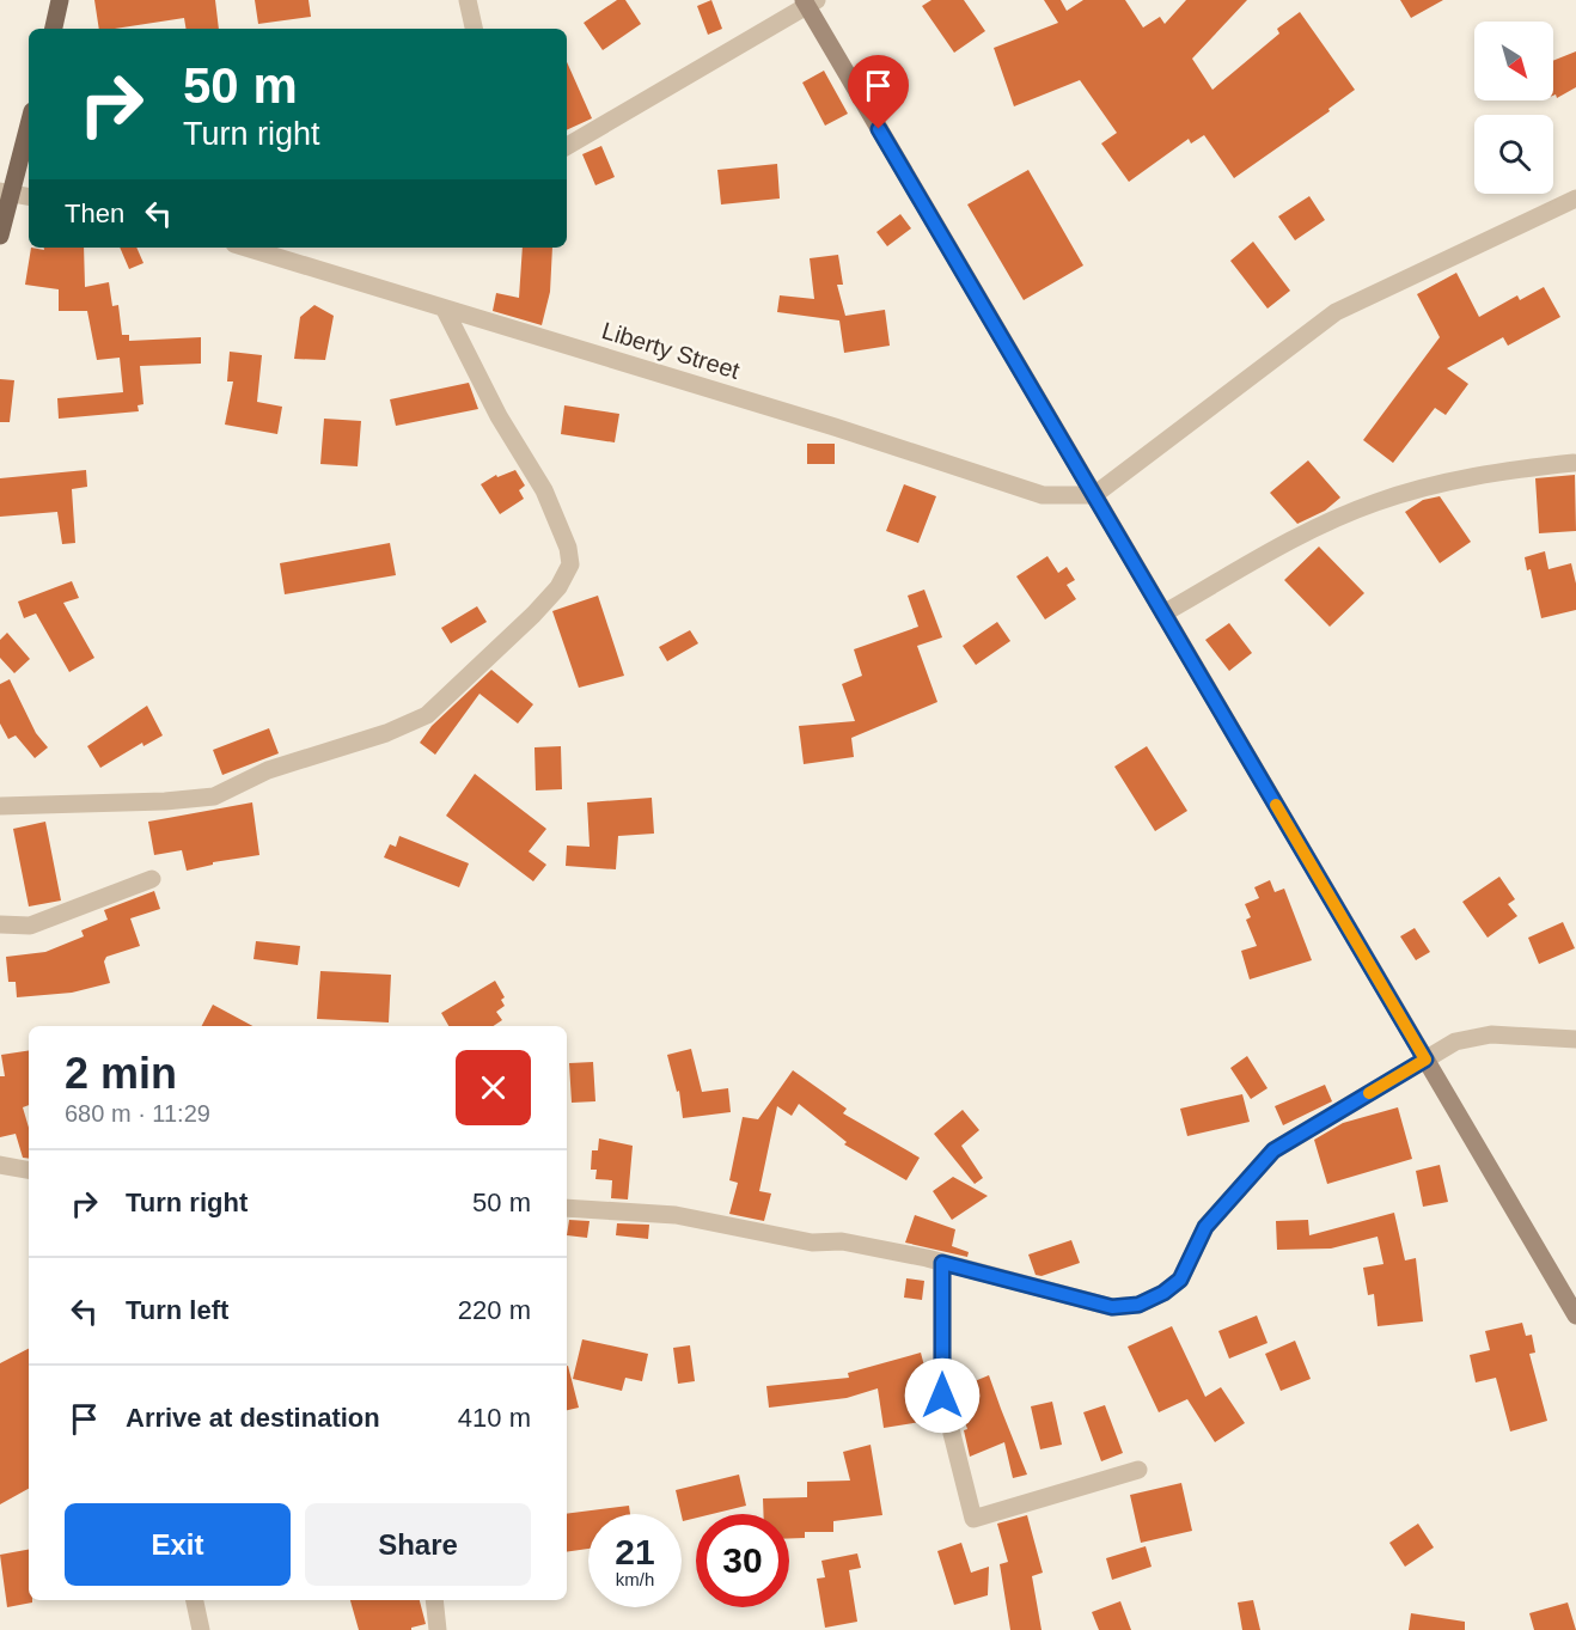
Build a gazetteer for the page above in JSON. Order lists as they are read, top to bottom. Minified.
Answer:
{"streets":{"street":["Liberty Street"]},"north":"bottom right","page":{"turn":["50 m","Turn right"],"then":"Then","heading":["2 min","680 m · 11:29"],"list":[{"name":"Turn right","value":"50 m"},{"name":"Turn left","value":"220 m"},{"name":"Arrive at destination","value":"410 m"}],"buttons":["Exit","Share"],"speed":"21 km/h","limit":"30"}}
